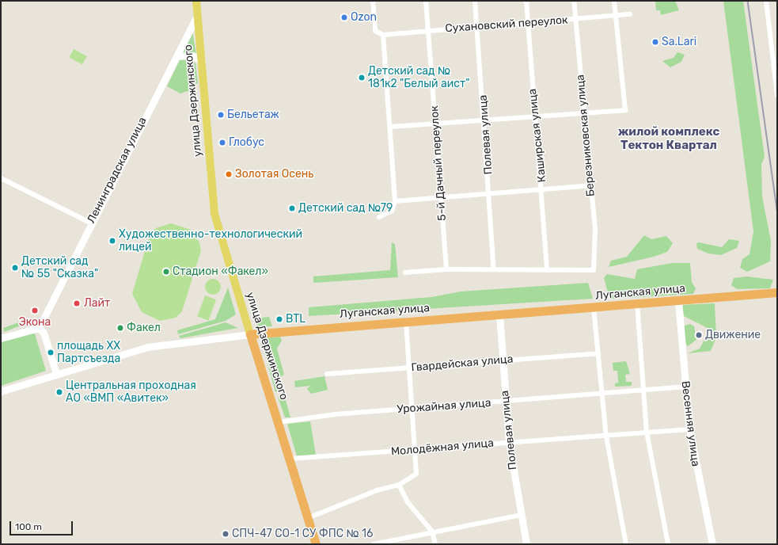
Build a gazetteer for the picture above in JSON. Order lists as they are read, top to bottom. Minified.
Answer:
{"streets":{"highway":["улица Дзержинского","Луганская улица"],"street":["Сухановский переулок","Полевая улица","Каширская улица","Березниковская улица","5-й Дачный переулок","Ленинградская улица","Гвардейская улица","Урожайная улица","Весенняя улица","Молодёжная улица"]},"crossings":[["Сухановский переулок","Полевая улица"],["Сухановский переулок","Каширская улица"],["Сухановский переулок","Березниковская улица"],["Сухановский переулок","5-й Дачный переулок"],["улица Дзержинского","Ленинградская улица"],["улица Дзержинского","Луганская улица"],["улица Дзержинского","Урожайная улица"],["улица Дзержинского","Молодёжная улица"],["Полевая улица","Луганская улица"],["Полевая улица","Гвардейская улица"],["Полевая улица","Урожайная улица"],["Полевая улица","Молодёжная улица"],["Каширская улица","Березниковская улица"],["Луганская улица","Весенняя улица"],["Урожайная улица","Весенняя улица"],["Весенняя улица","Молодёжная улица"]],"districts":["жилой комплекс Тектон Квартал"],"places":["Ozon","Sa.Lari","Детский сад № 181к2 \"Белый аист\"","Бельетаж","Глобус","Золотая Осень","Детский сад №79","Художественно-технологический лицей","Детский сад № 55 \"Сказка\"","Стадион «Факел»","Лайт","Экона","BTL","Факел","Движение","площадь XX Партсъезда","Центральная проходная АО «ВМП «Авитек»","СПЧ-47 СО-1 СУ ФПС № 16"],"scale_bar":"100 m"}
